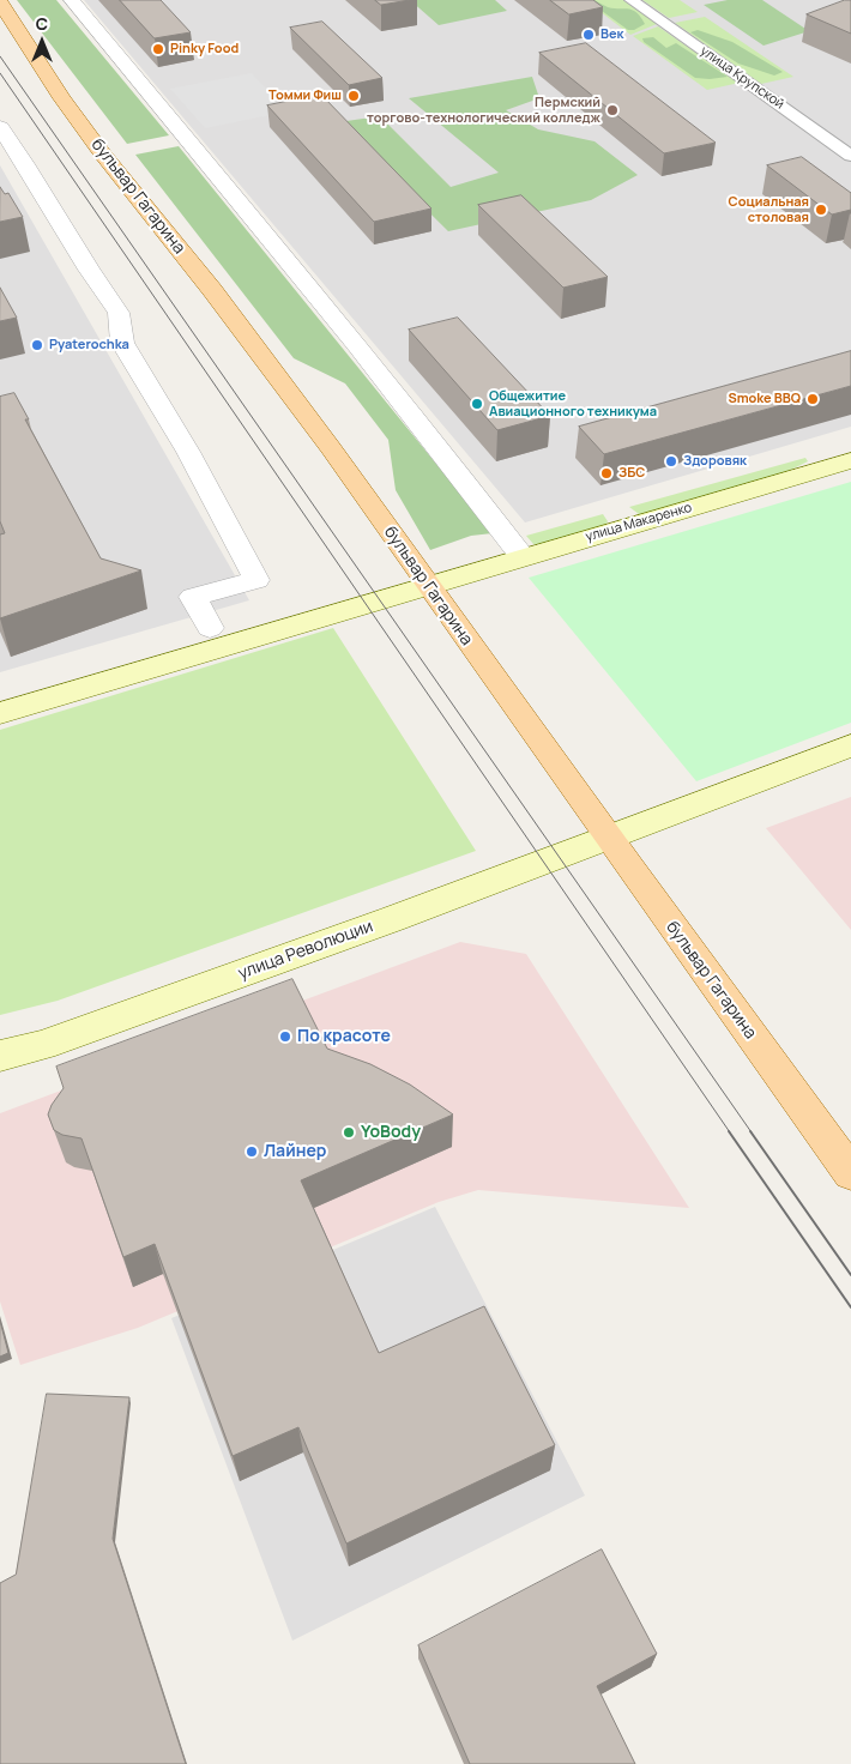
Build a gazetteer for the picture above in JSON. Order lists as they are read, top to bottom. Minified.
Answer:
{"streets":{"main road":["бульвар Гагарина","улица Макаренко","улица Революции"],"street":["улица Крупской"]},"crossings":[["бульвар Гагарина","улица Макаренко"],["бульвар Гагарина","улица Революции"]],"places":["Век","Pinky Food","Томми Фиш","Пермский торгово-технологический колледж","Социальная столовая","Pyaterochka","Smoke BBQ","Общежитие Авиационного техникума","Здоровяк","ЗБС","По красоте","YoBody","Лайнер"],"north":"top"}
